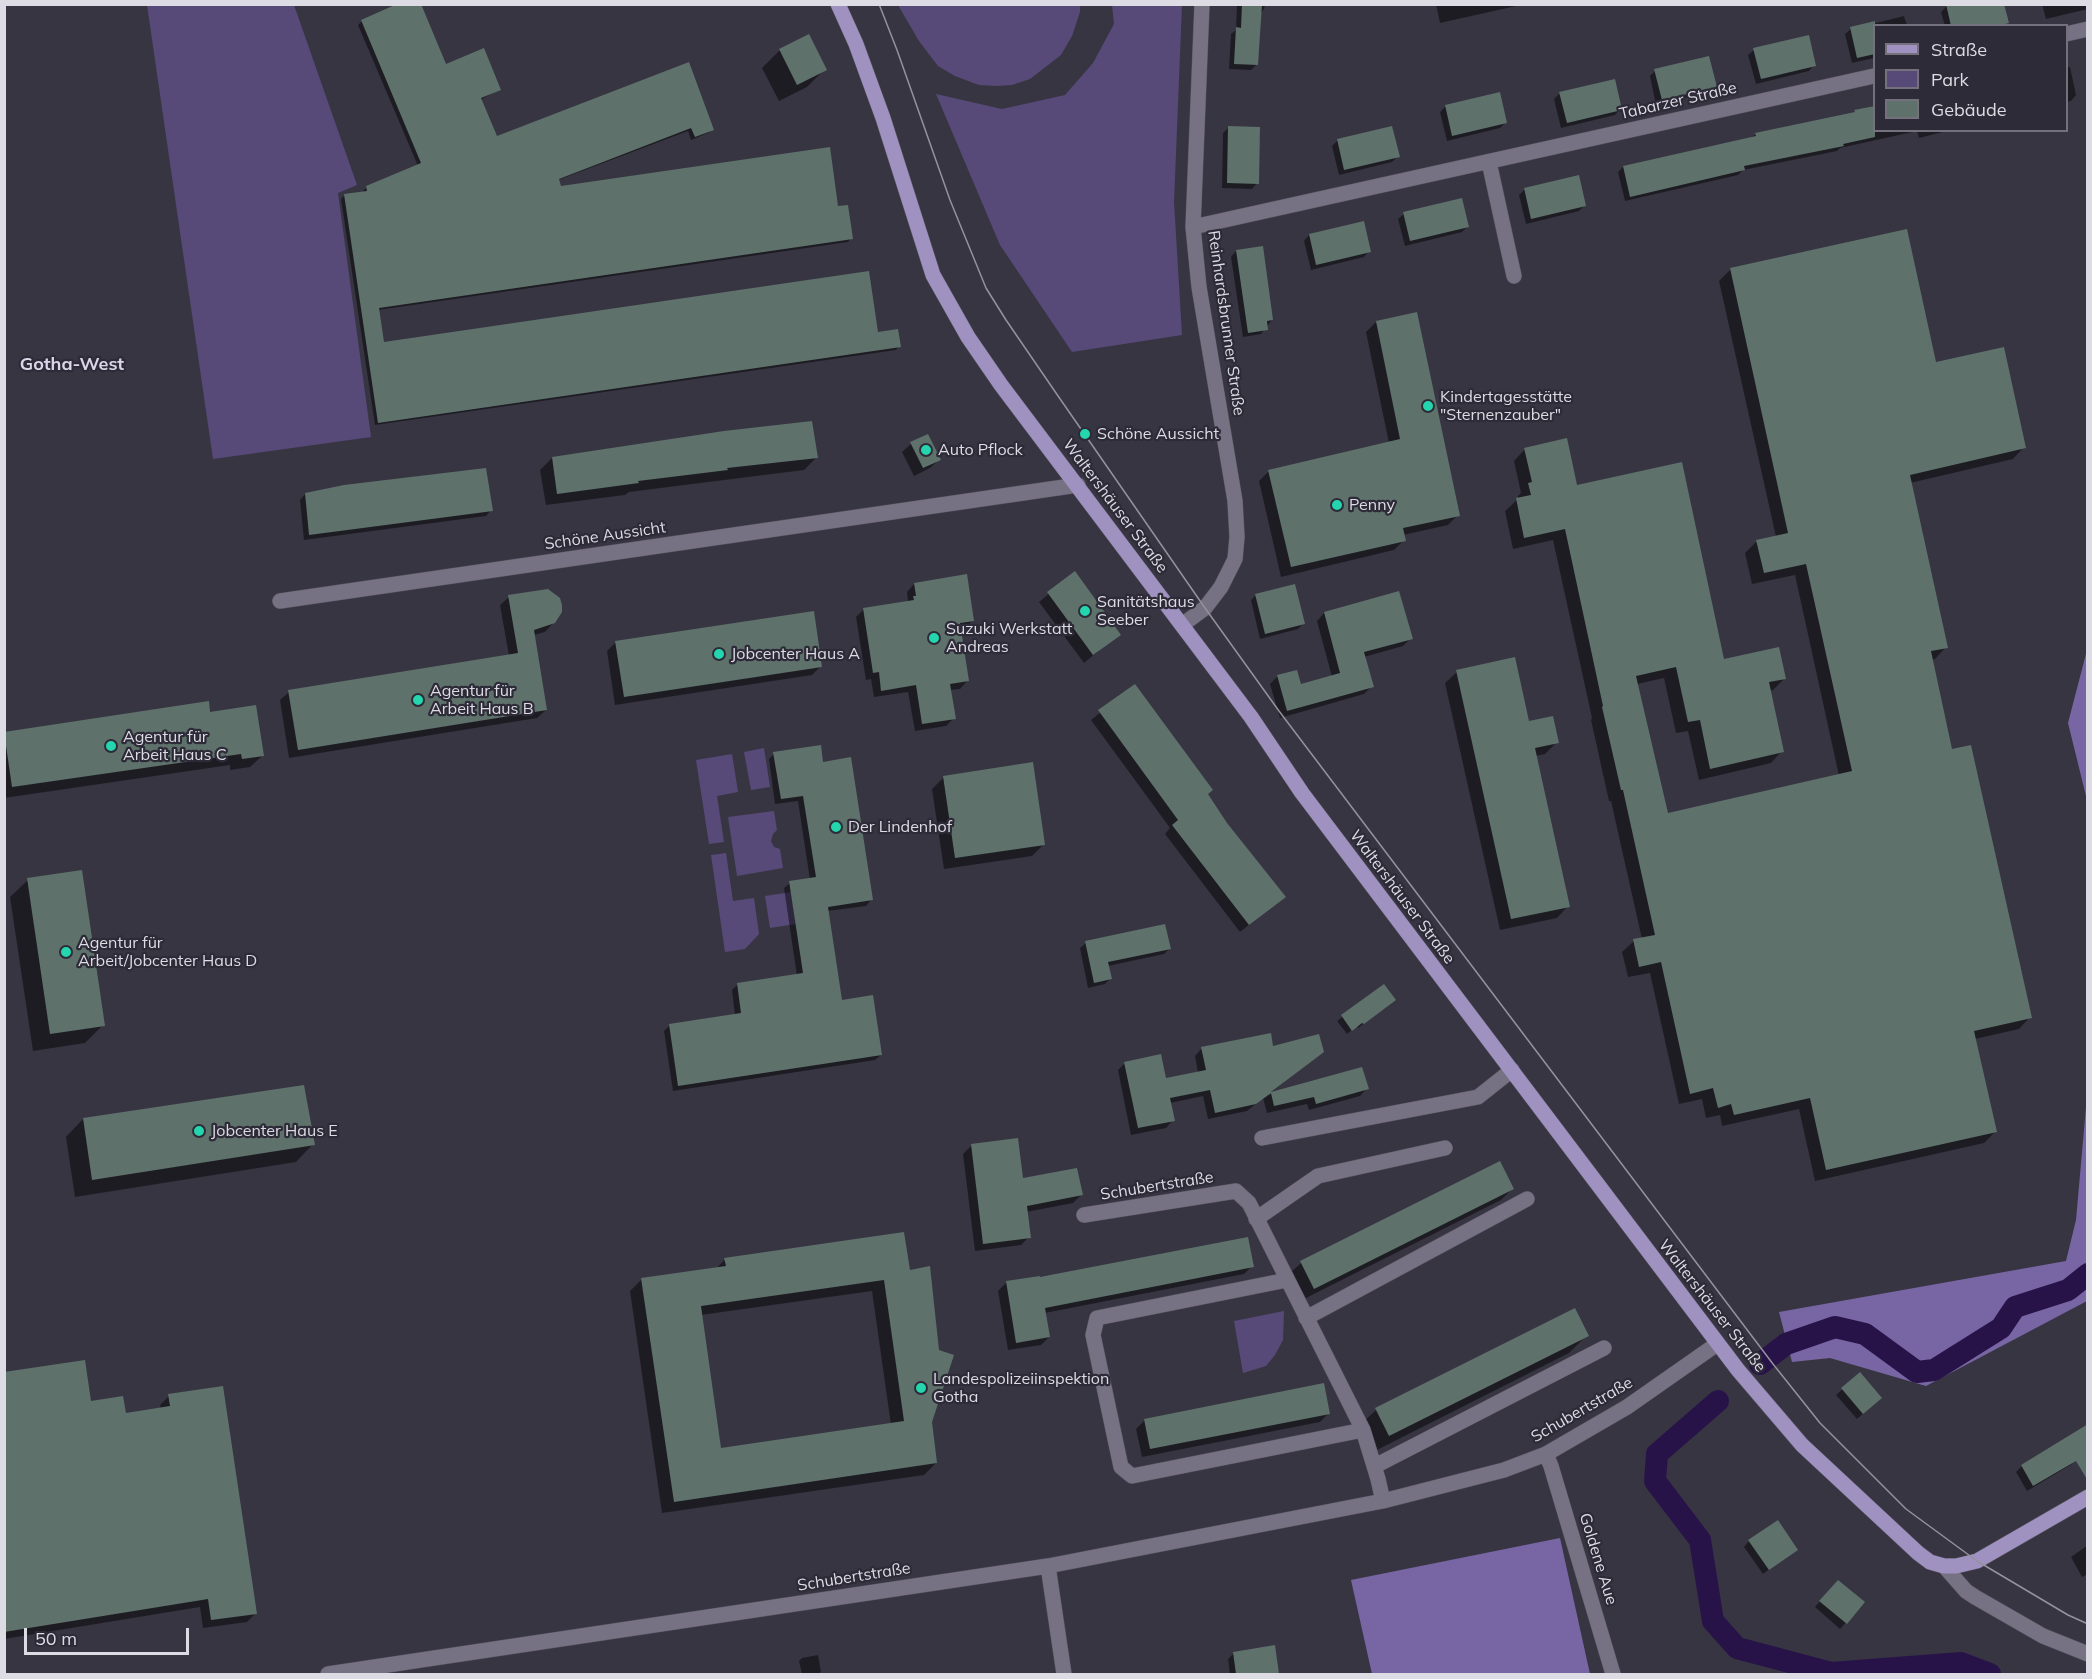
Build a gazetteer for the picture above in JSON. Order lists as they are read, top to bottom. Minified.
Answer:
{"streets":{"main road":["Waltershäuser Straße"],"street":["Tabarzer Straße","Reinhardsbrunner Straße","Schöne Aussicht","Schubertstraße","Goldene Aue"]},"crossings":[["Tabarzer Straße","Reinhardsbrunner Straße"],["Reinhardsbrunner Straße","Waltershäuser Straße"],["Waltershäuser Straße","Schöne Aussicht"],["Waltershäuser Straße","Schubertstraße"],["Schubertstraße","Goldene Aue"]],"districts":["Gotha-West"],"places":["Kindertagesstätte \"Sternenzauber\"","Schöne Aussicht","Auto Pflock","Penny","Sanitätshaus Seeber","Suzuki Werkstatt Andreas","Jobcenter Haus A","Agentur für Arbeit Haus B","Agentur für Arbeit Haus C","Der Lindenhof","Agentur für Arbeit/Jobcenter Haus D","Jobcenter Haus E","Landespolizeiinspektion Gotha"],"legend":["Straße","Park","Gebäude"],"scale_bar":"50 m"}
